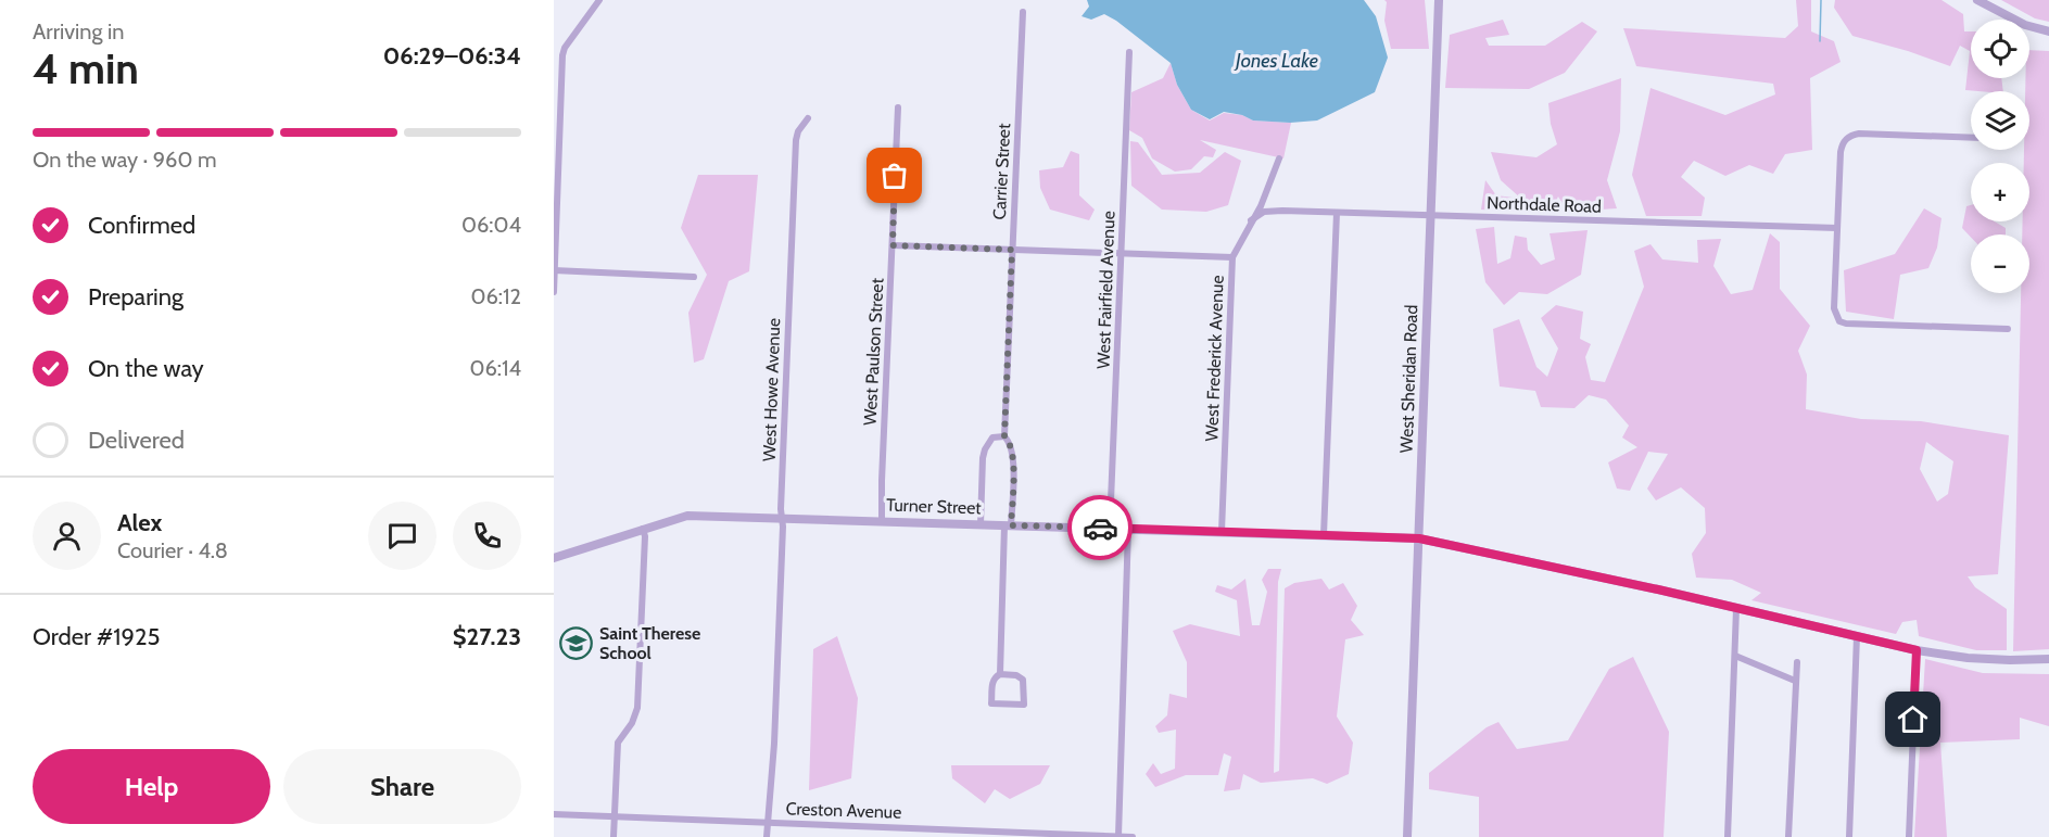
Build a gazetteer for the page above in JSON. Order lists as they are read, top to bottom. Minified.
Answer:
{"streets":{"street":["Carrier Street","Northdale Road","West Fairfield Avenue","West Paulson Street","West Frederick Avenue","West Sheridan Road","West Howe Avenue","Turner Street","Creston Avenue"]},"crossings":[["Carrier Street","Turner Street"],["Northdale Road","West Frederick Avenue"],["Northdale Road","West Sheridan Road"],["West Fairfield Avenue","Turner Street"],["West Paulson Street","Turner Street"],["West Frederick Avenue","Turner Street"],["West Sheridan Road","Turner Street"],["West Howe Avenue","Turner Street"],["West Howe Avenue","Creston Avenue"]],"water":["Jones Lake"],"places":{"school or university":["Saint Therese School"]},"page":{"heading":["4 min","Arriving in","06:29–06:34"],"panel":["Alex","Courier · 4.8","Order #1925","$27.23"],"map_buttons":["+","−"],"bar":"On the way · 960 m","list":[["Confirmed","06:04"],["Preparing","06:12"],["On the way","06:14"],"Delivered"],"buttons":["Help","Share"]}}
